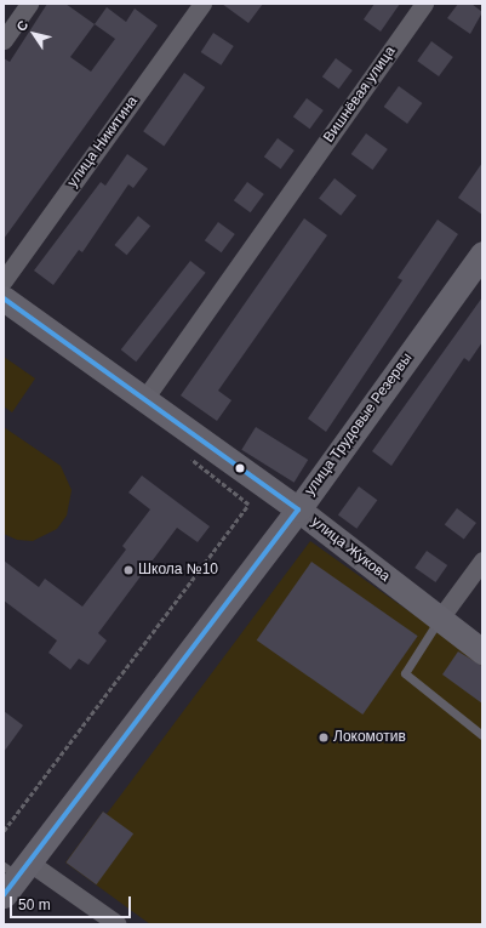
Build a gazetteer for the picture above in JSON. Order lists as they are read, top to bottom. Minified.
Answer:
{"streets":{"main road":["улица Трудовые Резервы","улица Жукова"],"street":["Вишнёвая улица","улица Никитина"]},"crossings":[["Вишнёвая улица","улица Жукова"],["улица Трудовые Резервы","улица Жукова"]],"places":["Школа №10","Локомотив"],"scale_bar":"50 m","north":"top left"}
